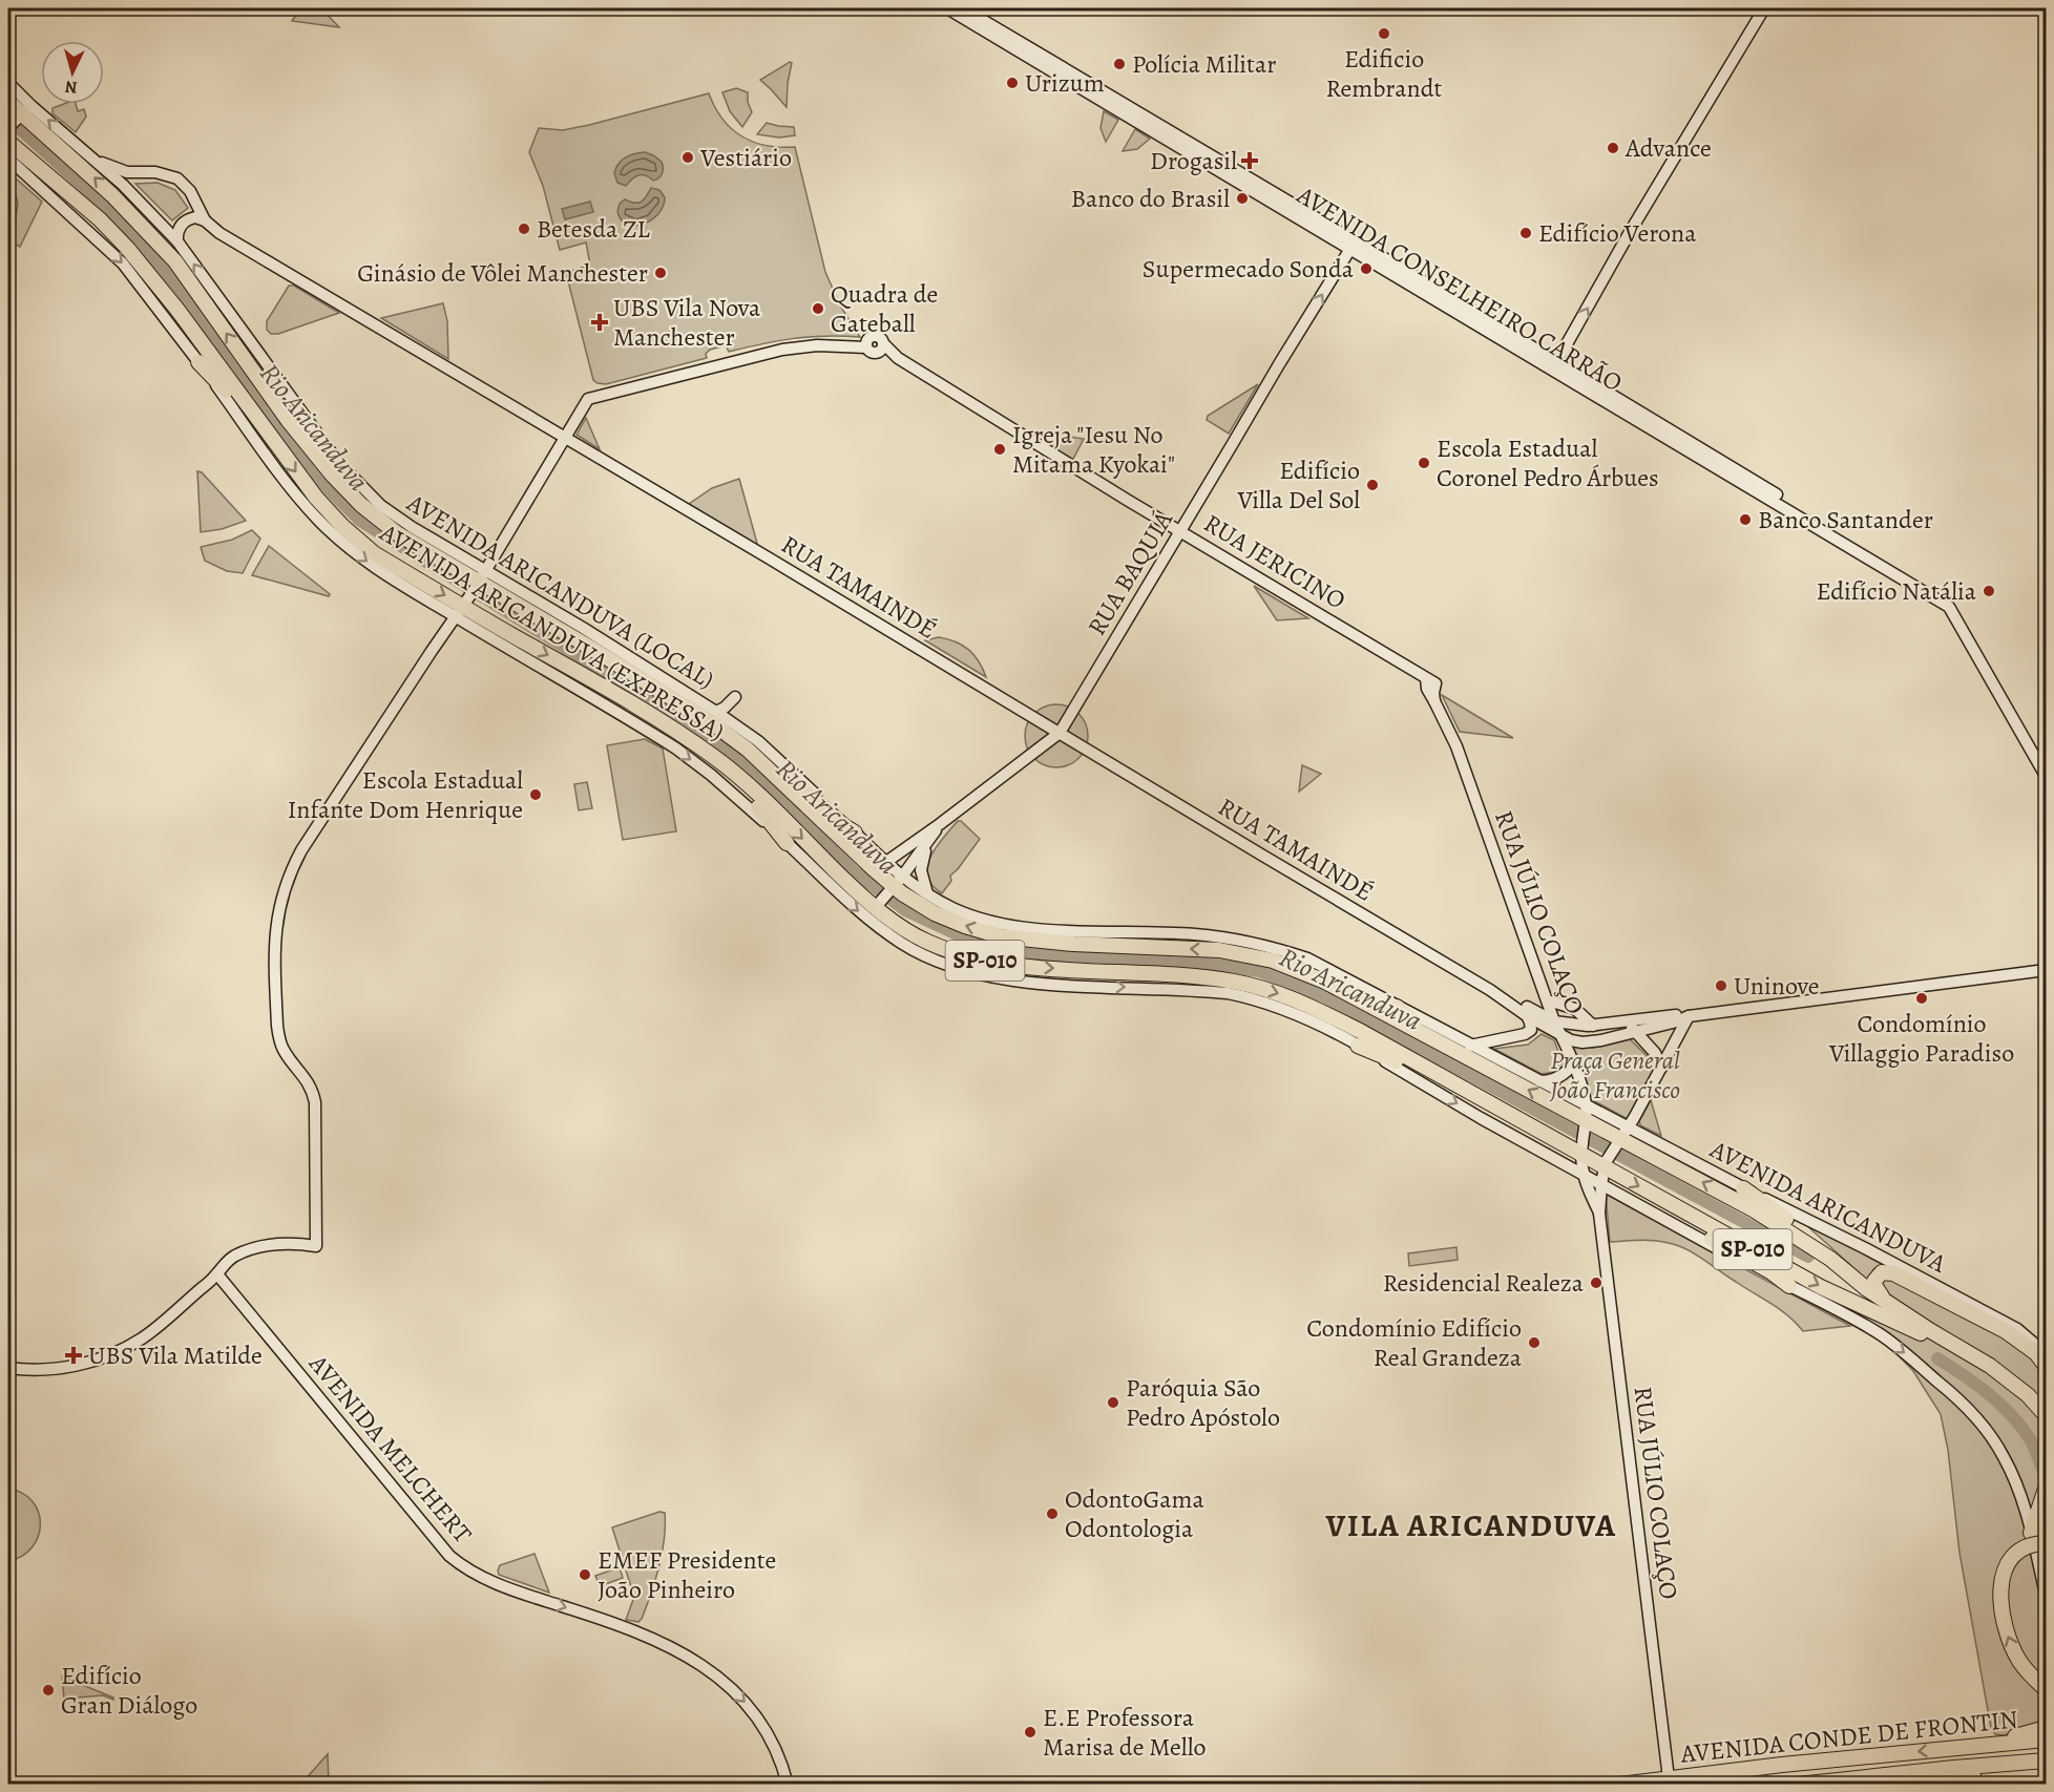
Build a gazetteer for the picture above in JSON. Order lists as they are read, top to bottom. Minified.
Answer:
{"streets":{"highway":["AVENIDA ARICANDUVA (EXPRESSA)","SP-010","AVENIDA CONDE DE FRONTIN"],"street":["AVENIDA CONSELHEIRO CARRÃO","RUA JERICINO","RUA BAQUIÁ","RUA TAMAINDÉ","AVENIDA ARICANDUVA (LOCAL)","RUA JÚLIO COLAÇO","AVENIDA ARICANDUVA","AVENIDA MELCHERT"]},"crossings":[["AVENIDA CONSELHEIRO CARRÃO","RUA BAQUIÁ"],["RUA JERICINO","RUA BAQUIÁ"],["RUA JERICINO","RUA TAMAINDÉ"],["RUA JERICINO","RUA JÚLIO COLAÇO"],["RUA BAQUIÁ","RUA TAMAINDÉ"],["RUA BAQUIÁ","AVENIDA ARICANDUVA (LOCAL)"],["RUA BAQUIÁ","AVENIDA ARICANDUVA (EXPRESSA)"],["RUA BAQUIÁ","SP-010"],["RUA TAMAINDÉ","RUA JÚLIO COLAÇO"],["AVENIDA ARICANDUVA (LOCAL)","AVENIDA ARICANDUVA (EXPRESSA)"],["AVENIDA ARICANDUVA (LOCAL)","SP-010"],["AVENIDA ARICANDUVA (EXPRESSA)","RUA JÚLIO COLAÇO"],["AVENIDA ARICANDUVA (EXPRESSA)","SP-010"],["RUA JÚLIO COLAÇO","SP-010"],["RUA JÚLIO COLAÇO","AVENIDA ARICANDUVA"],["RUA JÚLIO COLAÇO","AVENIDA CONDE DE FRONTIN"],["SP-010","AVENIDA ARICANDUVA"]],"one_way":["RUA BAQUIÁ","AVENIDA MELCHERT"],"districts":["VILA ARICANDUVA"],"water":["Rio Aricanduva"],"parks":["Praça General João Francisco"],"places":{"other":["Edificio Rembrandt","Polícia Militar","Urizum","Advance","Vestiário","Banco do Brasil","Betesda ZL","Edifício Verona","Supermecado Sonda","Ginásio de Vôlei Manchester","Quadra de Gateball","Igreja \"Iesu No Mitama Kyokai\"","Escola Estadual Coronel Pedro Árbues","Edifício Villa Del Sol","Banco Santander","Edifício Natália","Escola Estadual Infante Dom Henrique","Uninove","Condomínio Villaggio Paradiso","Residencial Realeza","Condomínio Edifício Real Grandeza","Paróquia São Pedro Apóstolo","OdontoGama Odontologia","EMEF Presidente João Pinheiro","Edifício Gran Diálogo","E.E Professora Marisa de Mello"],"health":["Drogasil","UBS Vila Nova Manchester","UBS Vila Matilde"]},"north":"bottom"}
